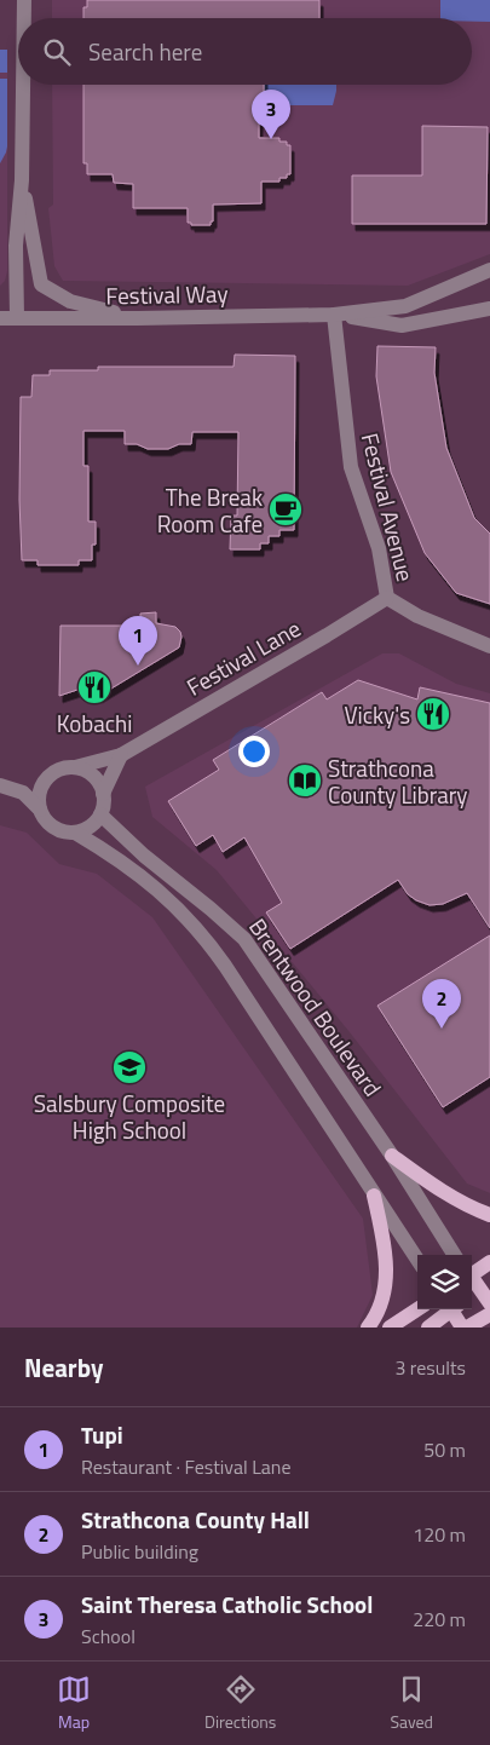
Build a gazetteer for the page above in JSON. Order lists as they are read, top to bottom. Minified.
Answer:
{"streets":{"street":["Festival Way","Festival Avenue","Festival Lane","Brentwood Boulevard"]},"crossings":[["Festival Way","Festival Avenue"],["Festival Avenue","Festival Lane"],["Festival Lane","Brentwood Boulevard"]],"places":{"cafe":["The Break Room Cafe"],"restaurant":["Kobachi","Vicky's"],"library":["Strathcona County Library"],"school or university":["Salsbury Composite High School"]},"page":{"search":"Search here","pins":["3","1","2"],"heading":["Nearby","3 results"],"list":[{"mark":"1","name":"Tupi","note":"Restaurant · Festival Lane","value":"50 m"},{"mark":"2","name":"Strathcona County Hall","note":"Public building","value":"120 m"},{"mark":"3","name":"Saint Theresa Catholic School","note":"School","value":"220 m"}],"nav":["Map","Directions","Saved"]}}
